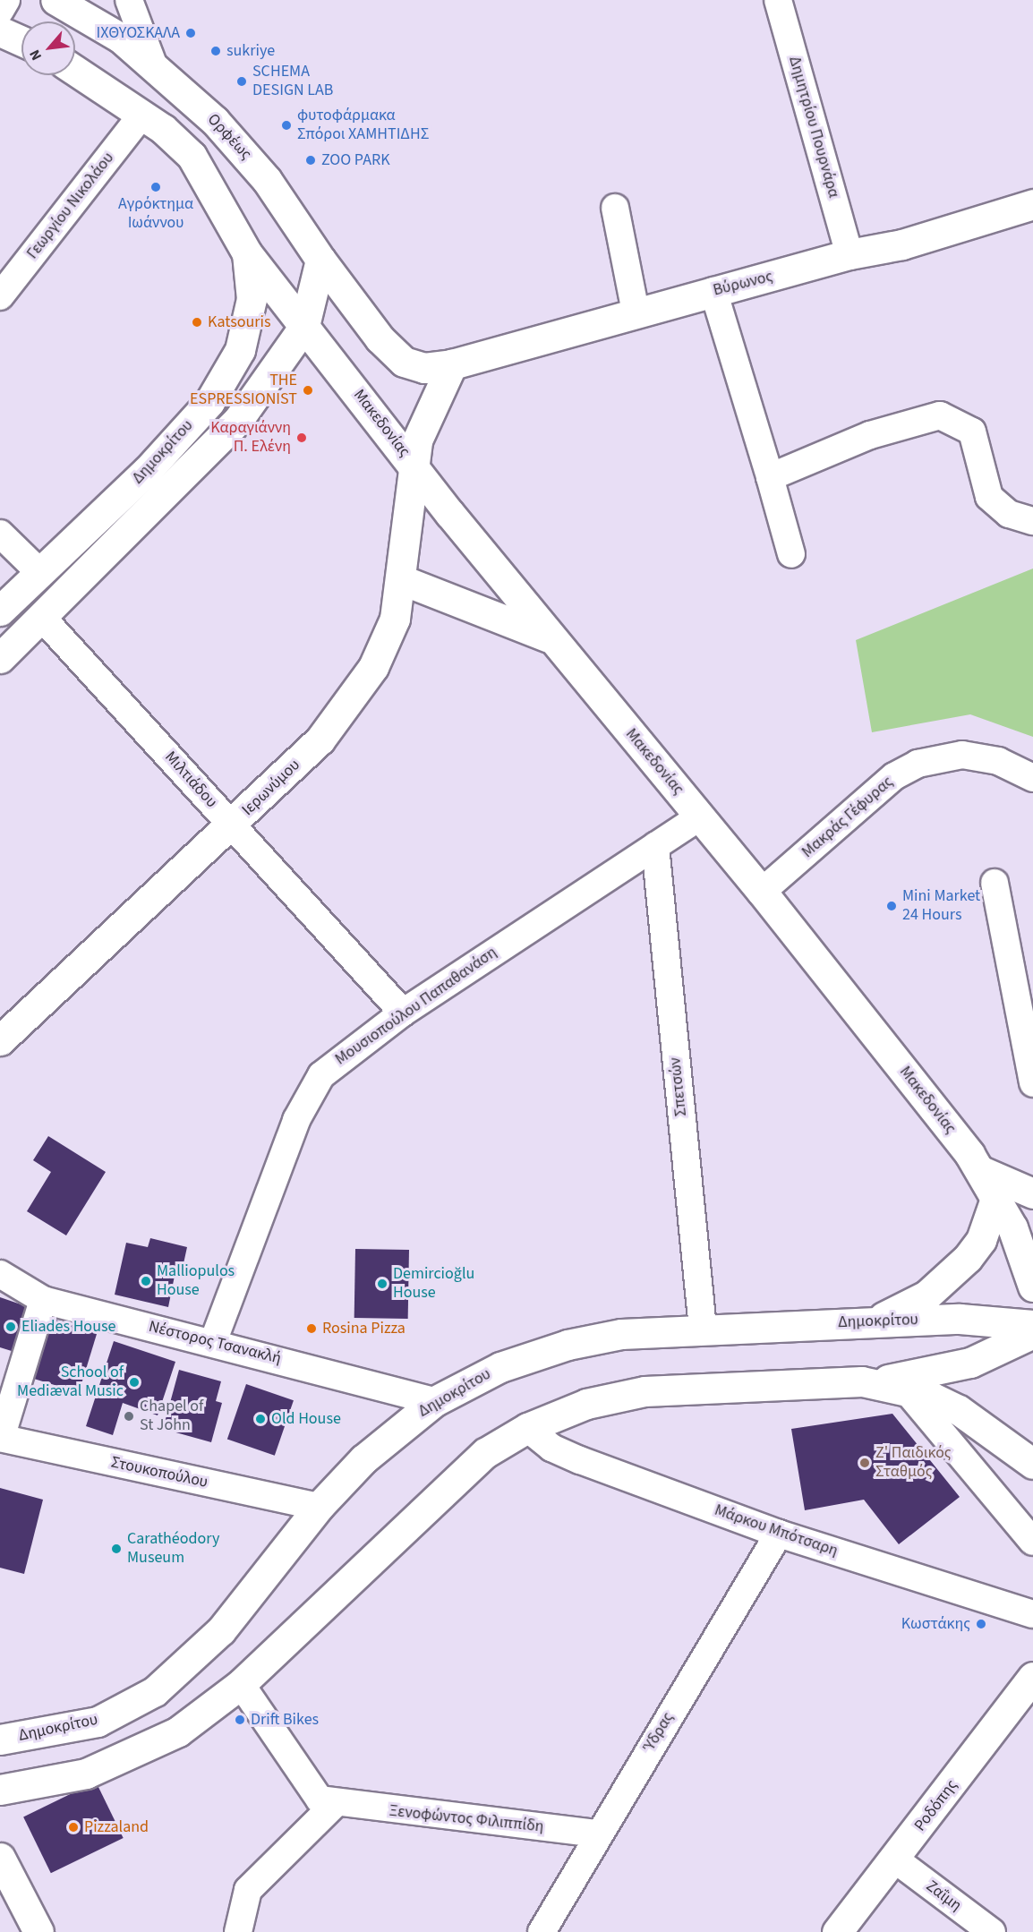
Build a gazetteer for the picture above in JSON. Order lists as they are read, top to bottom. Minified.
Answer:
{"streets":{"main road":["Ορφέως","Βύρωνος","Μακεδονίας","Δημοκρίτου","Ιερωνύμου","Ροδόπης"],"street":["Δημητρίου Πουρνάρα","Γεωργίου Νικολάου","Μιλτιάδου","Μακράς Γέφυρας","Μουσιοπούλου Παπαθανάση","Σπετσών","Νέστορος Τσανακλή","Στουκοπούλου","Μάρκου Μπότσαρη","Ύδρας","Ξενοφώντος Φιλιππίδη","Ζαΐμη"]},"crossings":[["Δημητρίου Πουρνάρα","Βύρωνος"],["Ορφέως","Βύρωνος"],["Ορφέως","Ιερωνύμου"],["Βύρωνος","Ιερωνύμου"],["Μακεδονίας","Δημοκρίτου"],["Μακεδονίας","Ιερωνύμου"],["Μακεδονίας","Μακράς Γέφυρας"],["Μακεδονίας","Μουσιοπούλου Παπαθανάση"],["Δημοκρίτου","Μιλτιάδου"],["Δημοκρίτου","Σπετσών"],["Δημοκρίτου","Νέστορος Τσανακλή"],["Δημοκρίτου","Στουκοπούλου"],["Μιλτιάδου","Ιερωνύμου"],["Μιλτιάδου","Μουσιοπούλου Παπαθανάση"],["Μουσιοπούλου Παπαθανάση","Σπετσών"],["Μουσιοπούλου Παπαθανάση","Νέστορος Τσανακλή"],["Μάρκου Μπότσαρη","Ύδρας"],["Ύδρας","Ξενοφώντος Φιλιππίδη"],["Ροδόπης","Ζαΐμη"]],"places":["ΙΧΘΥΟΣΚΑΛΑ","sukriye","SCHEMA DESIGN LAB","φυτοφάρμακα Σπόροι ΧΑΜΗΤΙΔΗΣ","ZOO PARK","Αγρόκτημα Ιωάννου","Katsouris","THE ESPRESSIONIST","Καραγιάννη Π. Ελένη","Mini Market 24 Hours","Malliopulos House","Demircioğlu House","Eliades House","Rosina Pizza","School of Mediæval Music","Chapel of St John","Old House","Ζ' Παιδικός Σταθμός","Carathéodory Museum","Κωστάκης","Drift Bikes","Pizzaland"],"north":"bottom left"}
